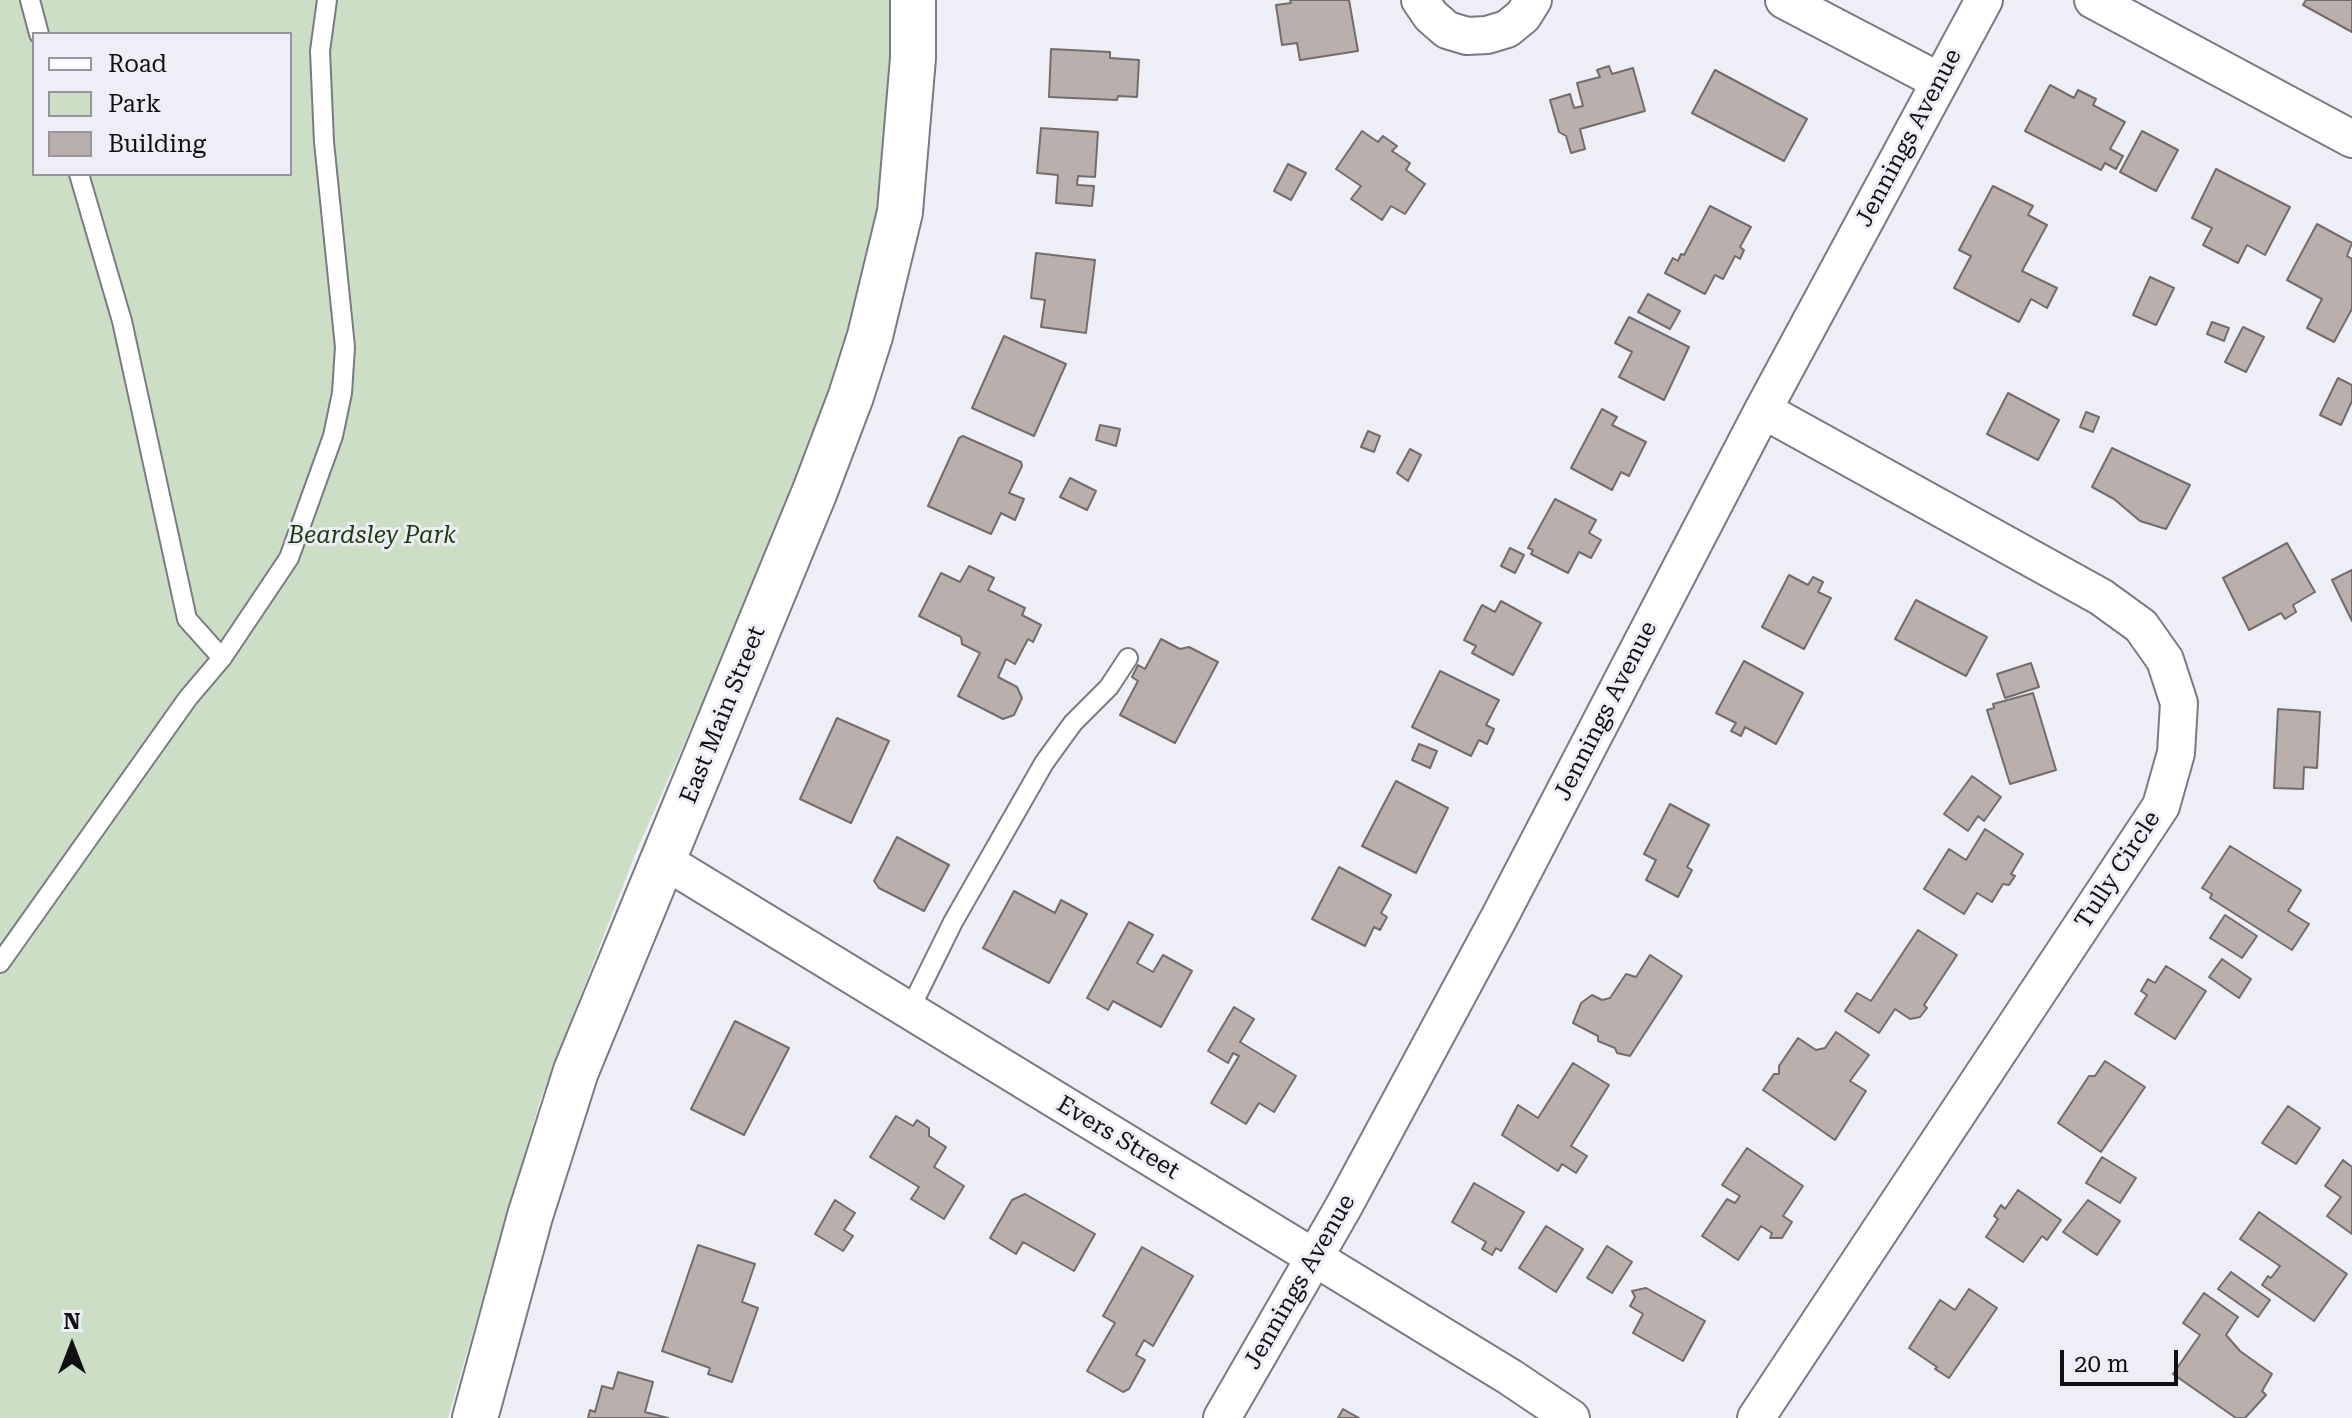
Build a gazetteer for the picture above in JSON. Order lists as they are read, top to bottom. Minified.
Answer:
{"streets":{"main road":["East Main Street"],"street":["Jennings Avenue","Tully Circle","Evers Street"]},"crossings":[["Jennings Avenue","Tully Circle"],["Jennings Avenue","Evers Street"],["East Main Street","Evers Street"]],"parks":["Beardsley Park"],"legend":["Road","Park","Building"],"scale_bar":"20 m","north":"top"}
